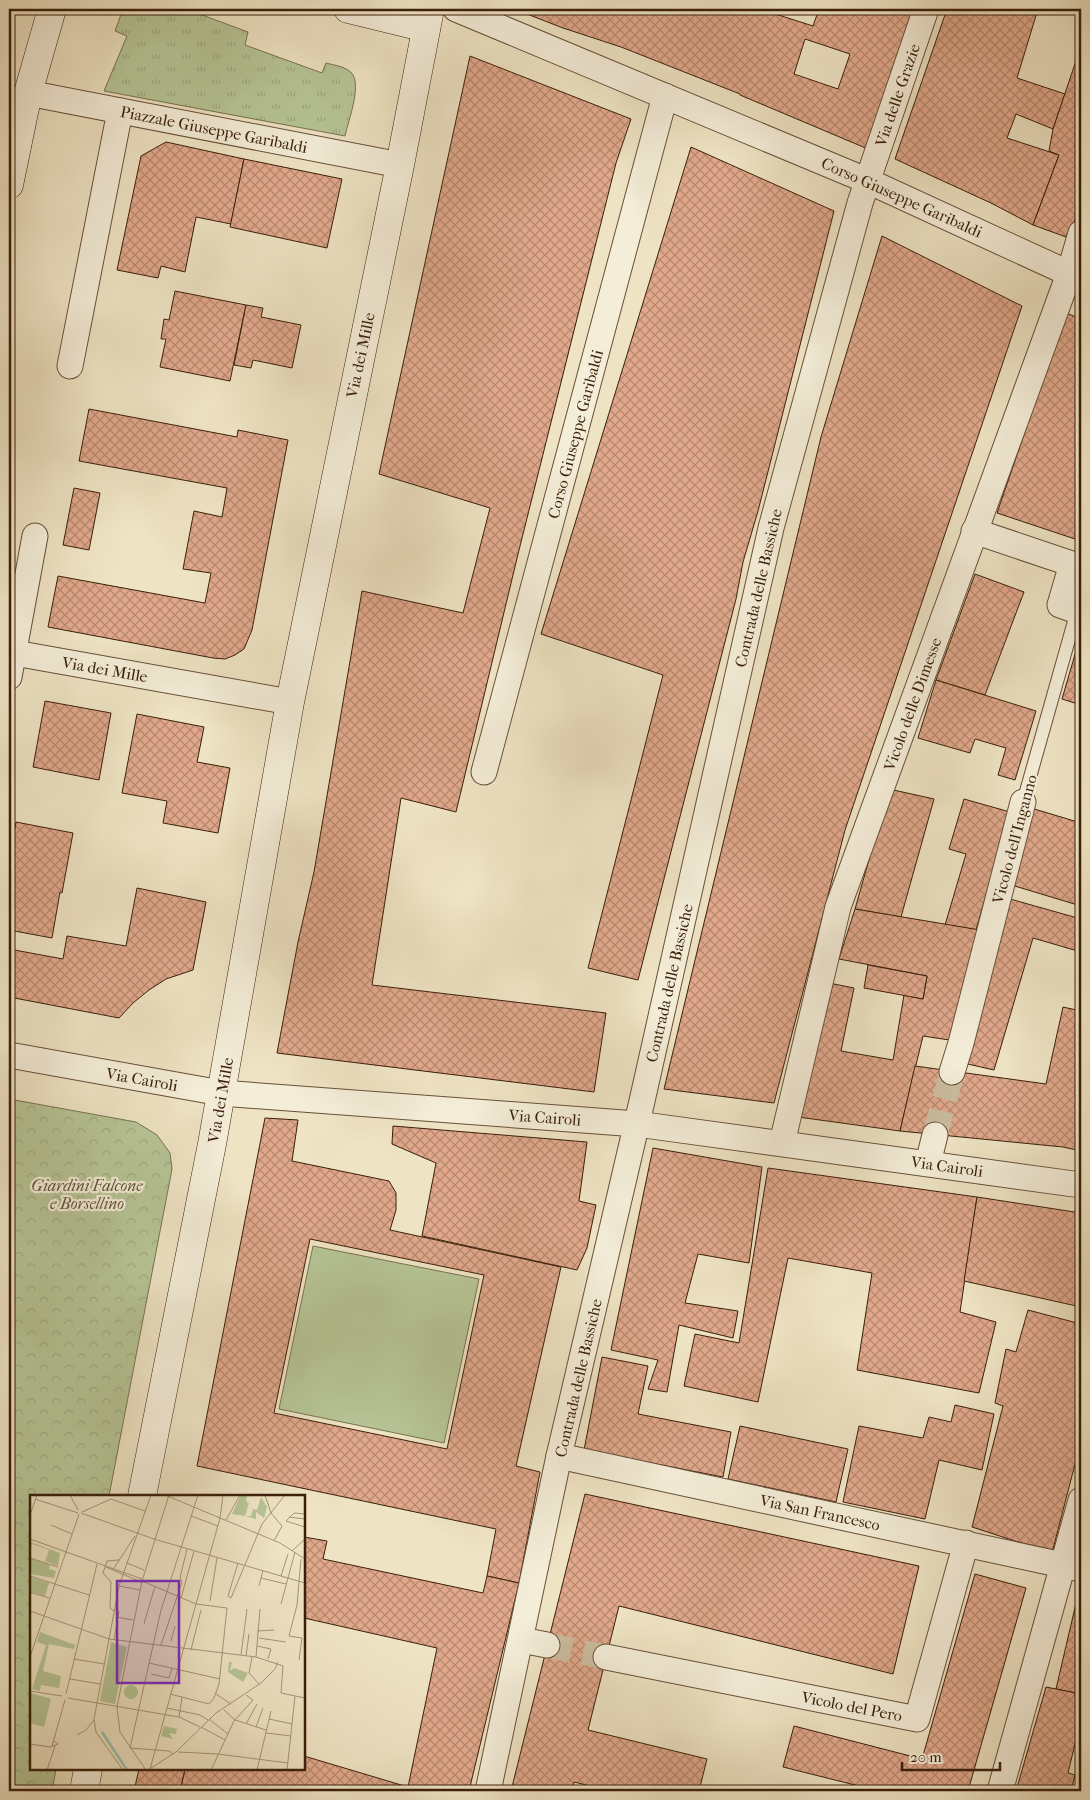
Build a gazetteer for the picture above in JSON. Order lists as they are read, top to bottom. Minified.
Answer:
{"streets":{"main road":["Via dei Mille"],"street":["Via delle Grazie","Piazzale Giuseppe Garibaldi","Corso Giuseppe Garibaldi","Contrada delle Bassiche","Vicolo delle Dimesse","Vicolo dell'Inganno","Via Cairoli","Via San Francesco","Vicolo del Pero"]},"crossings":[["Via delle Grazie","Corso Giuseppe Garibaldi"],["Via delle Grazie","Contrada delle Bassiche"],["Piazzale Giuseppe Garibaldi","Via dei Mille"],["Corso Giuseppe Garibaldi","Contrada delle Bassiche"],["Corso Giuseppe Garibaldi","Vicolo delle Dimesse"],["Via dei Mille","Via Cairoli"],["Contrada delle Bassiche","Via Cairoli"],["Contrada delle Bassiche","Via San Francesco"],["Vicolo delle Dimesse","Via Cairoli"],["Via San Francesco","Vicolo del Pero"]],"parks":["Giardini Falcone e Borsellino"],"scale_bar":"20 m"}
